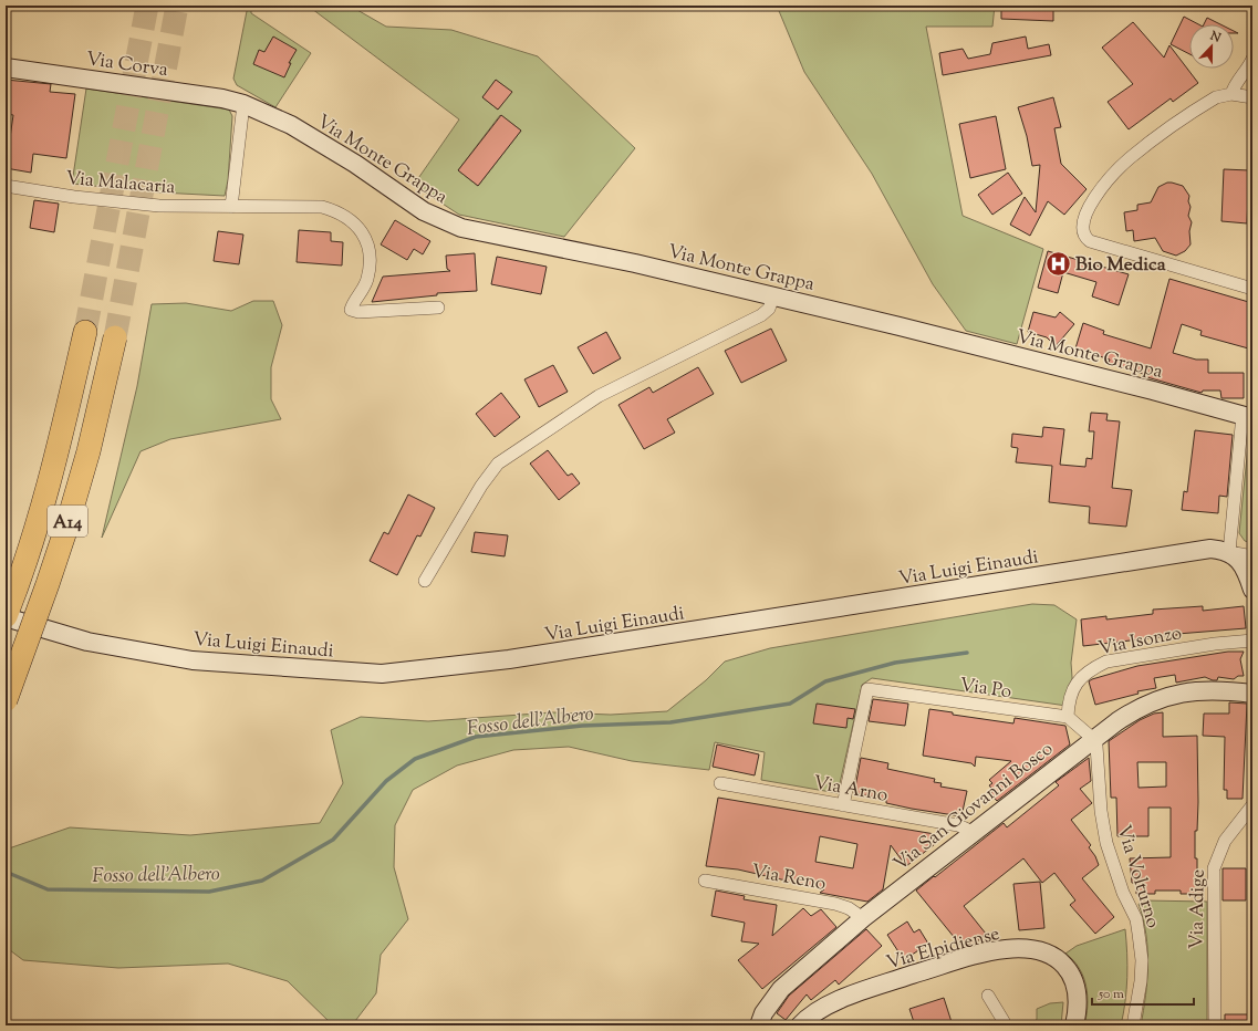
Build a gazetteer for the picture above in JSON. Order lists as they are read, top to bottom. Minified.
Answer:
{"streets":{"highway":["A14"],"street":["Via Corva","Via Monte Grappa","Via Malacaria","Via Luigi Einaudi","Via Isonzo","Via Po","Via Arno","Via San Giovanni Bosco","Via Reno","Via Volturno","Via Adige","Via Elpidiense"]},"crossings":[["Via Corva","Via Monte Grappa"],["A14","Via Luigi Einaudi"],["Via Isonzo","Via Po"],["Via Po","Via Arno"],["Via Arno","Via San Giovanni Bosco"],["Via San Giovanni Bosco","Via Reno"],["Via San Giovanni Bosco","Via Volturno"]],"water":["Fosso dell'Albero"],"places":{"hospital":["Bio Medica"]},"scale_bar":"50 m","north":"top"}
